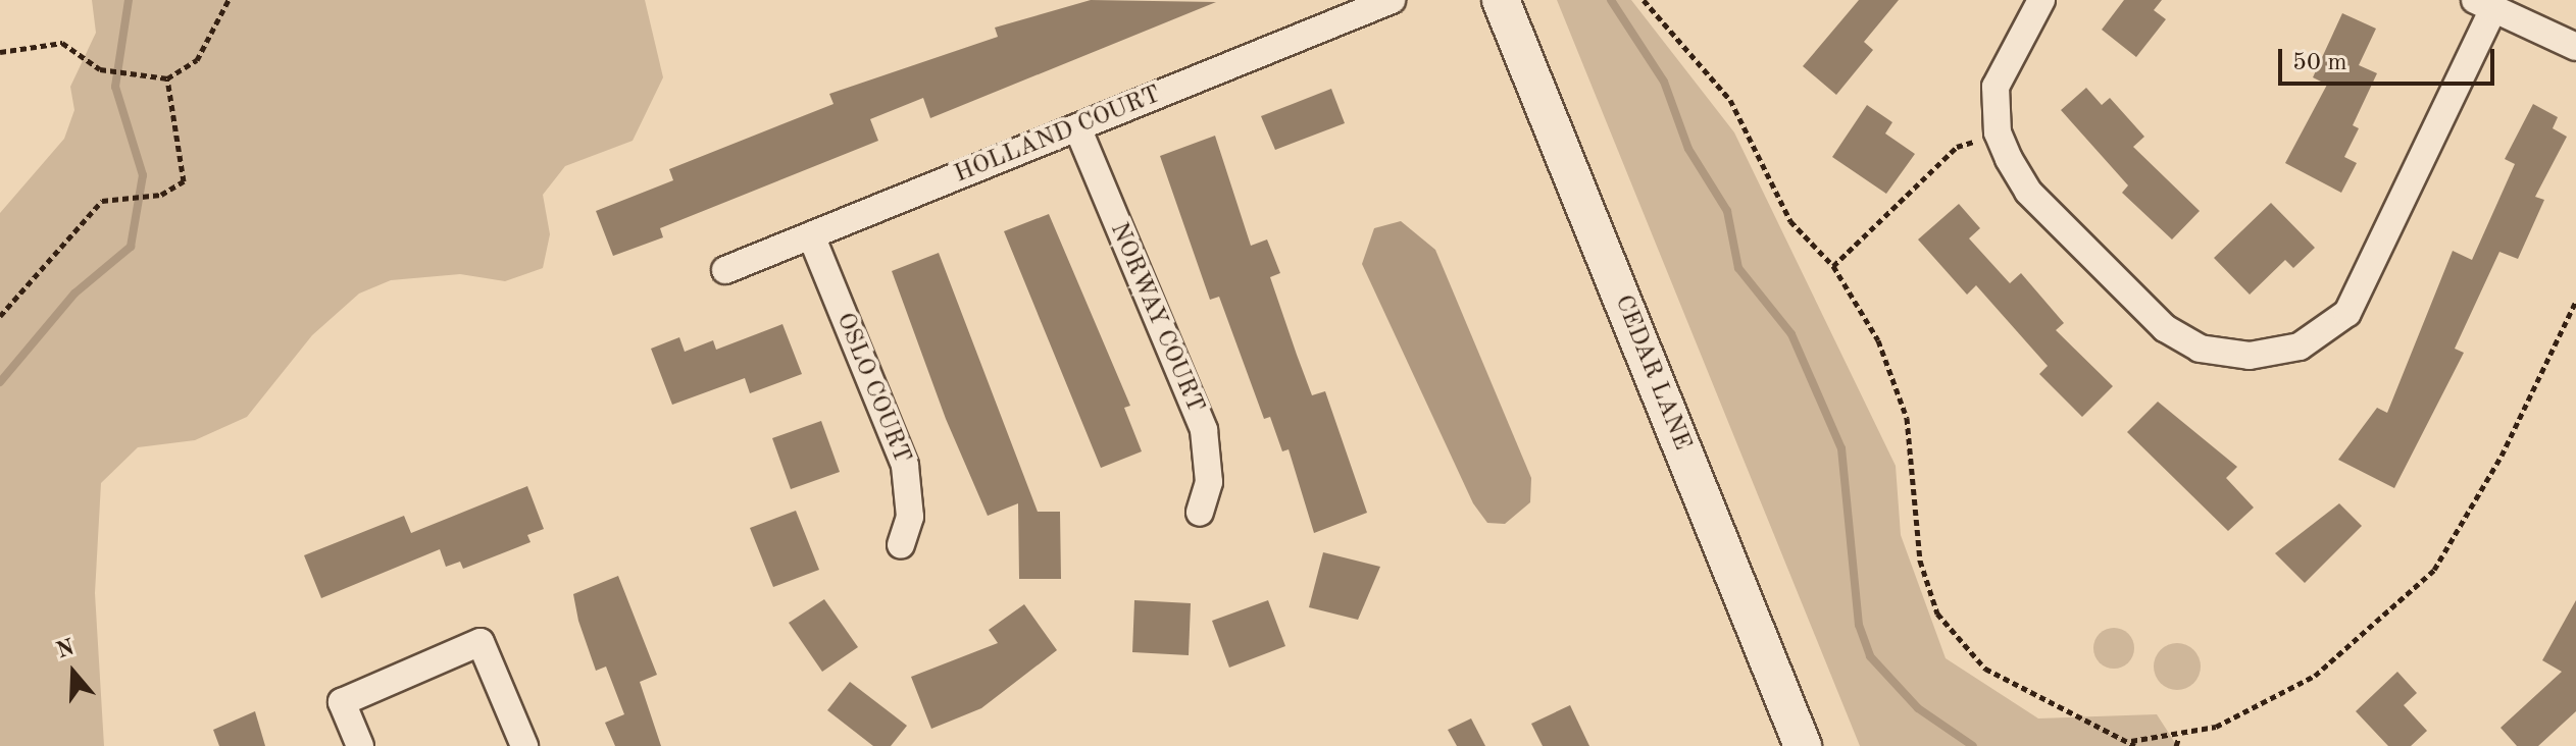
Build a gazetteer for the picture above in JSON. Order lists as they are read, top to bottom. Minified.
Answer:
{"streets":{"main road":["CEDAR LANE"],"street":["HOLLAND COURT","NORWAY COURT","OSLO COURT"]},"crossings":[["HOLLAND COURT","NORWAY COURT"],["HOLLAND COURT","OSLO COURT"]],"scale_bar":"50 m","north":"top"}
